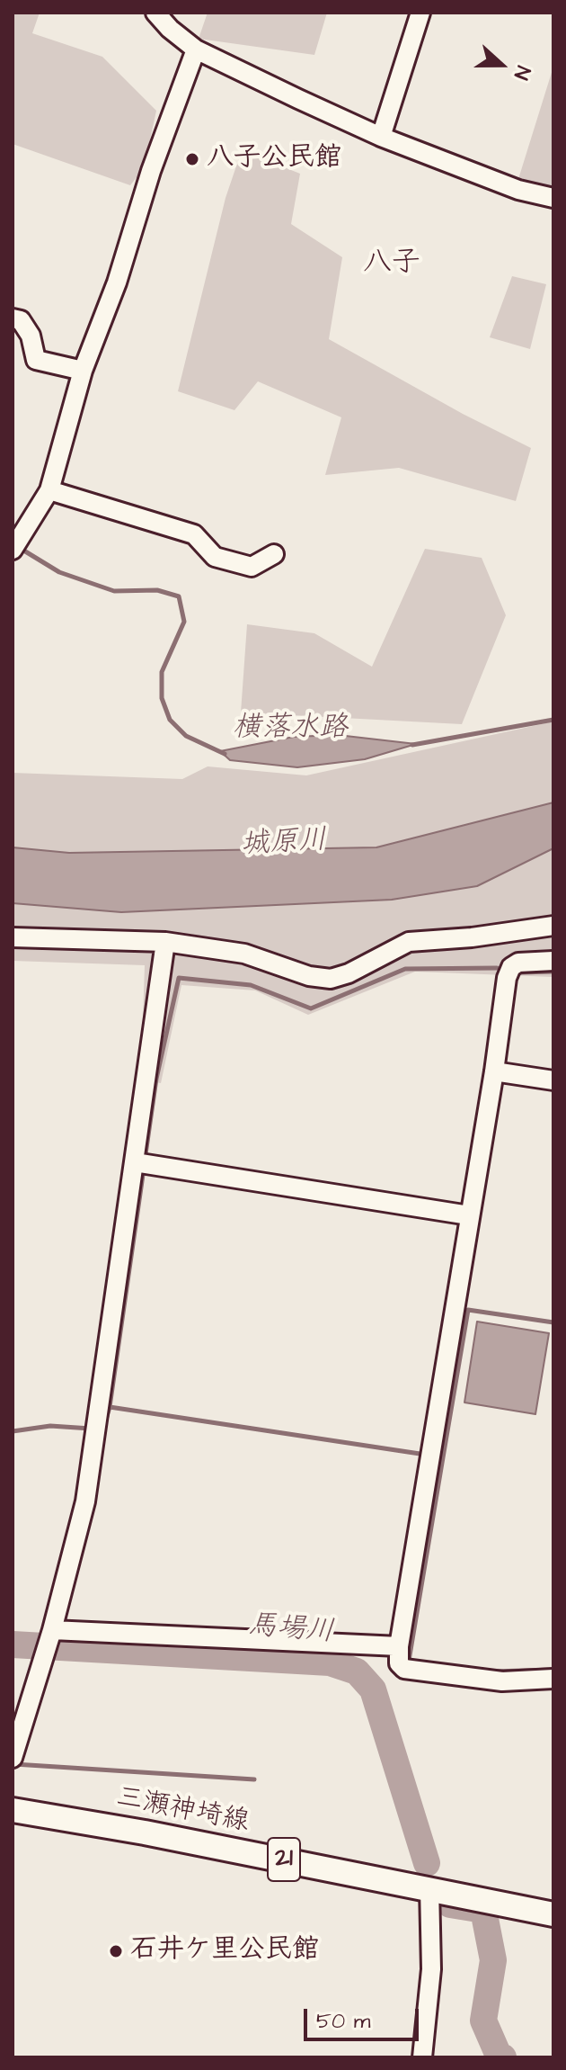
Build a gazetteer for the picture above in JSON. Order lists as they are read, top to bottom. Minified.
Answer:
{"streets":{"main road":["三瀬神埼線","21"]},"districts":["八子"],"water":["横落水路","城原川","馬場川"],"places":["八子公民館","石井ケ里公民館"],"scale_bar":"50 m","north":"right"}
